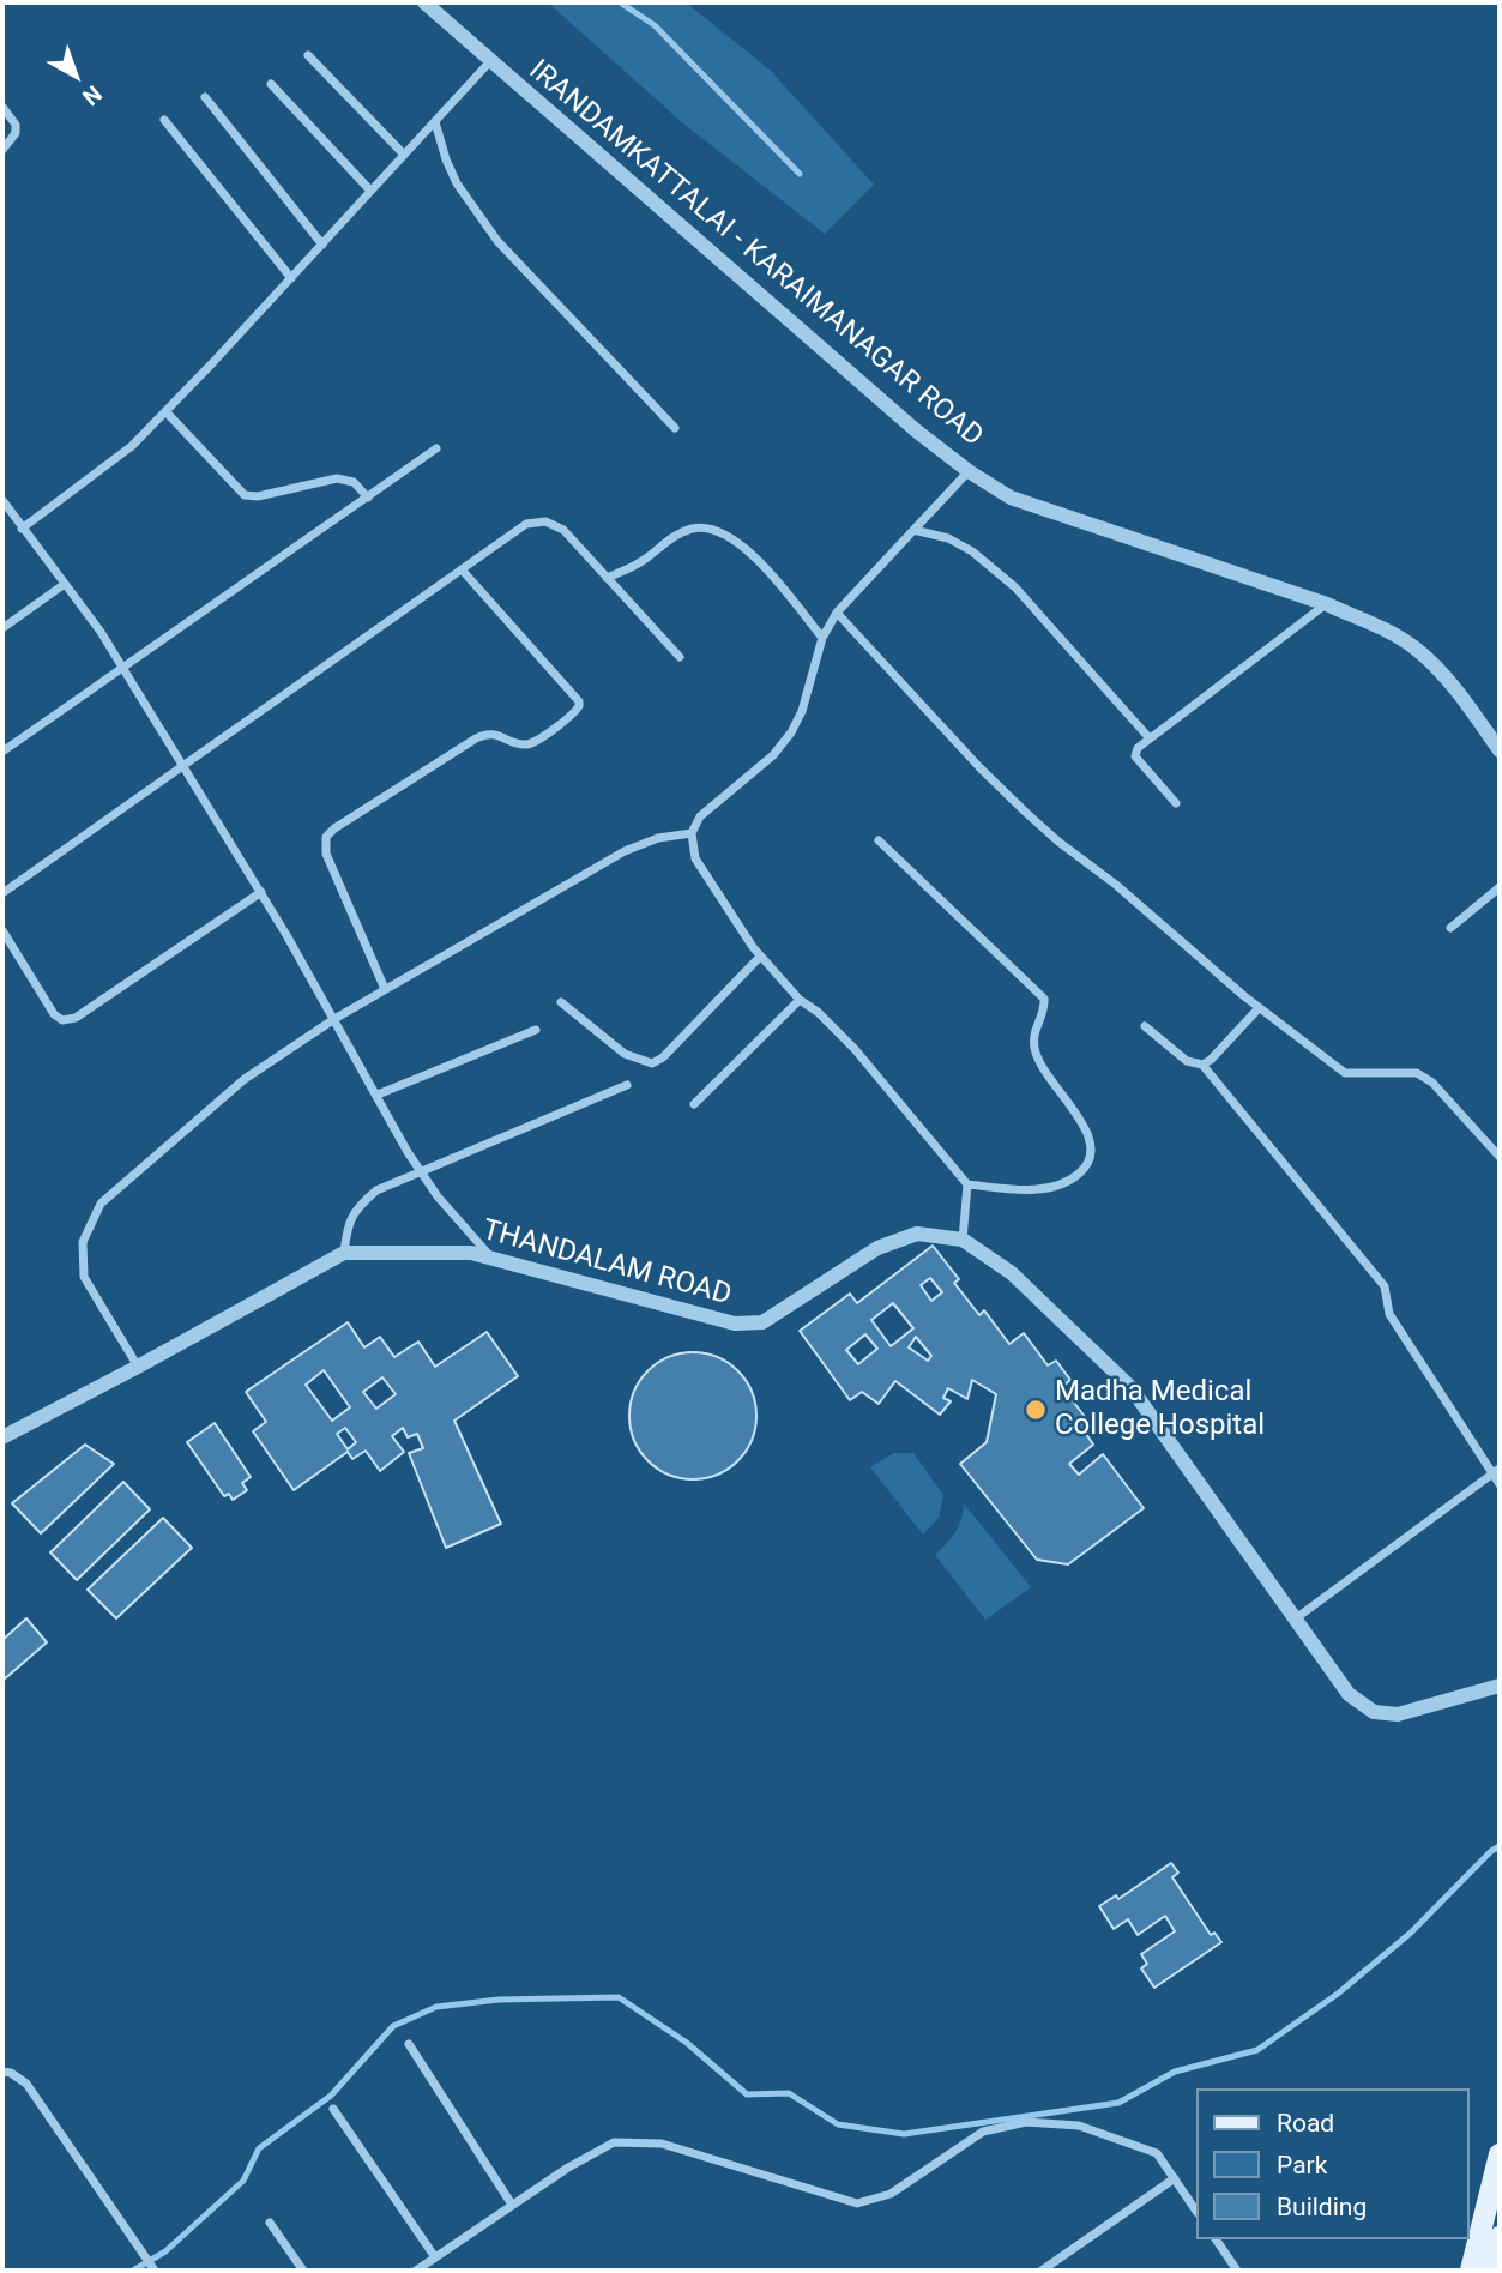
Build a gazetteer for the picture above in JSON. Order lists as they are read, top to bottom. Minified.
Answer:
{"streets":{"street":["IRANDAMKATTALAI - KARAIMANAGAR ROAD","THANDALAM ROAD"]},"places":["Madha Medical College Hospital"],"legend":["Road","Park","Building"],"north":"bottom right"}
